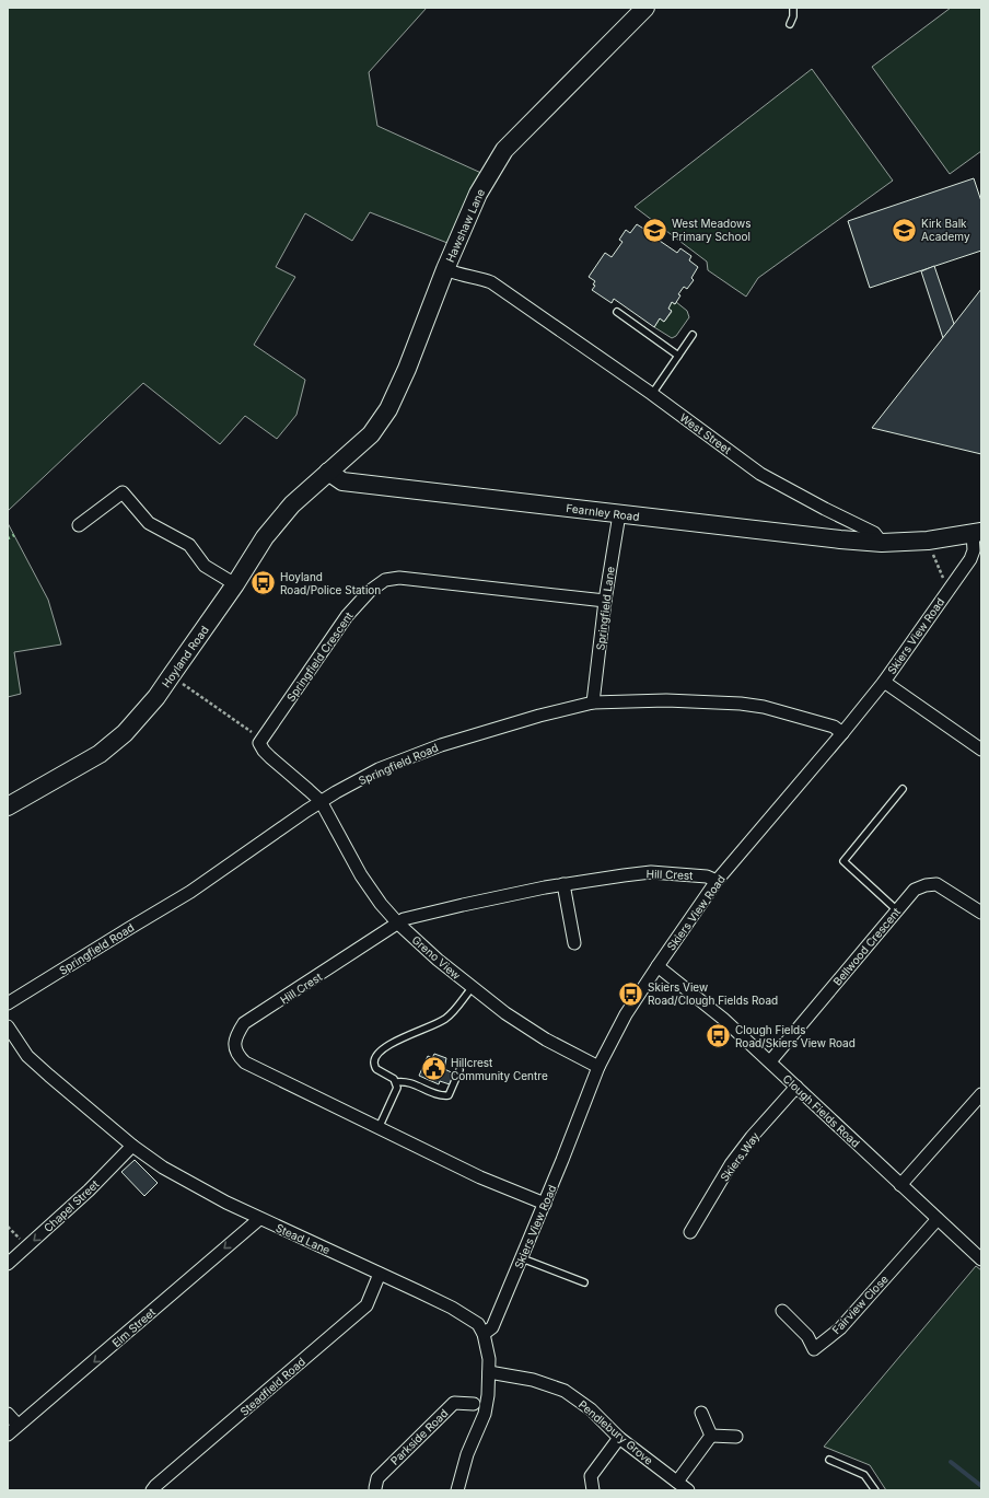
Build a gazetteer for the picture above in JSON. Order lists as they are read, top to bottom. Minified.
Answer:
{"streets":{"main road":["Hawshaw Lane","Fearnley Road","Hoyland Road"],"street":["West Street","Springfield Lane","Skiers View Road","Springfield Crescent","Springfield Road","Hill Crest","Bellwood Crescent","Greno View","Clough Fields Road","Skiers Way","Chapel Street","Stead Lane","Fairview Close","Elm Street","Steadfield Road","Pendlebury Grove","Parkside Road"]},"crossings":[["Hawshaw Lane","West Street"],["Hawshaw Lane","Fearnley Road"],["Hawshaw Lane","Hoyland Road"],["West Street","Fearnley Road"],["Fearnley Road","Springfield Lane"],["Fearnley Road","Hoyland Road"],["Springfield Lane","Springfield Crescent"],["Springfield Lane","Springfield Road"],["Skiers View Road","Springfield Road"],["Skiers View Road","Hill Crest"],["Skiers View Road","Greno View"],["Skiers View Road","Clough Fields Road"],["Skiers View Road","Stead Lane"],["Springfield Road","Greno View"],["Hill Crest","Greno View"],["Bellwood Crescent","Clough Fields Road"],["Clough Fields Road","Skiers Way"],["Clough Fields Road","Fairview Close"],["Chapel Street","Stead Lane"],["Stead Lane","Elm Street"],["Stead Lane","Steadfield Road"],["Stead Lane","Pendlebury Grove"]],"one_way":["Chapel Street","Elm Street"],"places":{"school or university":["West Meadows Primary School","Kirk Balk Academy"],"bus stop":["Hoyland Road/Police Station","Skiers View Road/Clough Fields Road","Clough Fields Road/Skiers View Road"],"public building":["Hillcrest Community Centre"]}}
